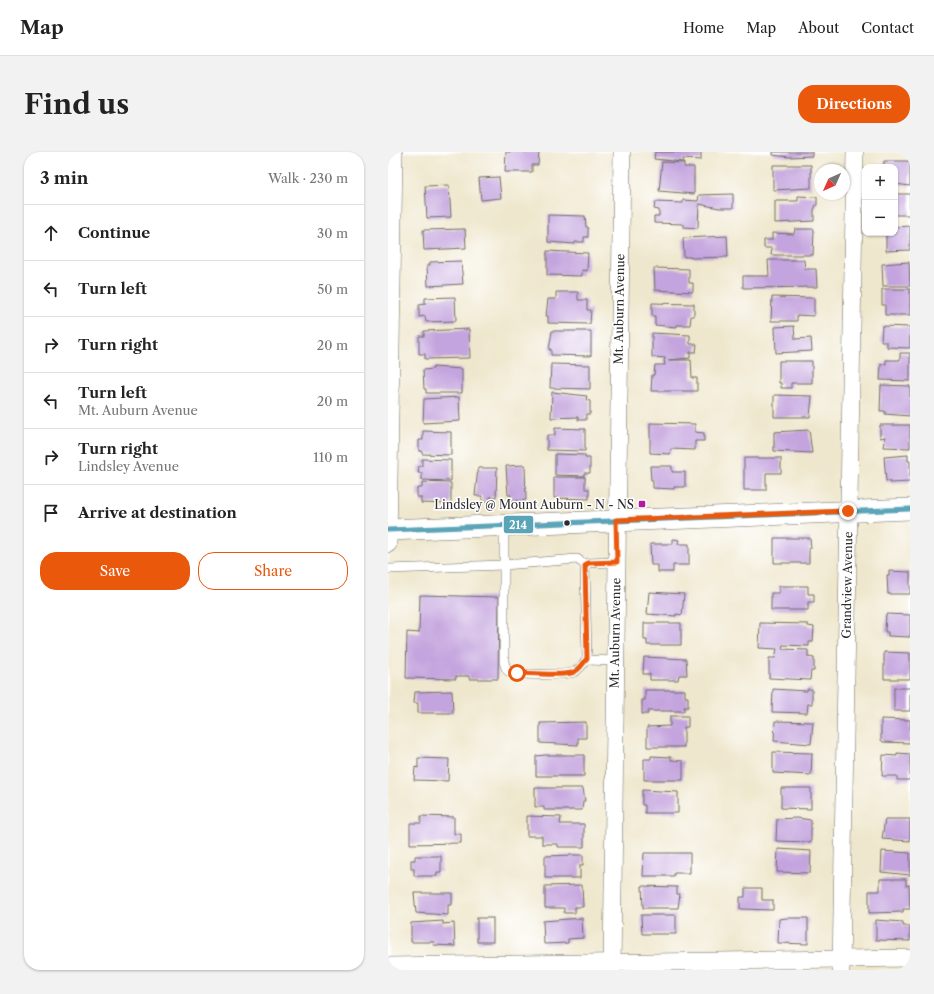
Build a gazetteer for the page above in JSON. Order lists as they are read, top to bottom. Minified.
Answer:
{"streets":{"street":["Mt. Auburn Avenue","Grandview Avenue"]},"places":{"transit":["Lindsley @ Mount Auburn - N - NS"]},"lines":["transit line 214"],"north":"bottom left","page":{"header":"Map","nav":["Home","Map","About","Contact"],"buttons":["Directions",["Save","Share"]],"title":"Find us","heading":["3 min","Walk · 230 m"],"map_buttons":["+","−"],"list":[["Continue","30 m"],["Turn left","50 m"],["Turn right","20 m"],["Turn left","Mt. Auburn Avenue","20 m"],["Turn right","Lindsley Avenue","110 m"],"Arrive at destination"]}}
